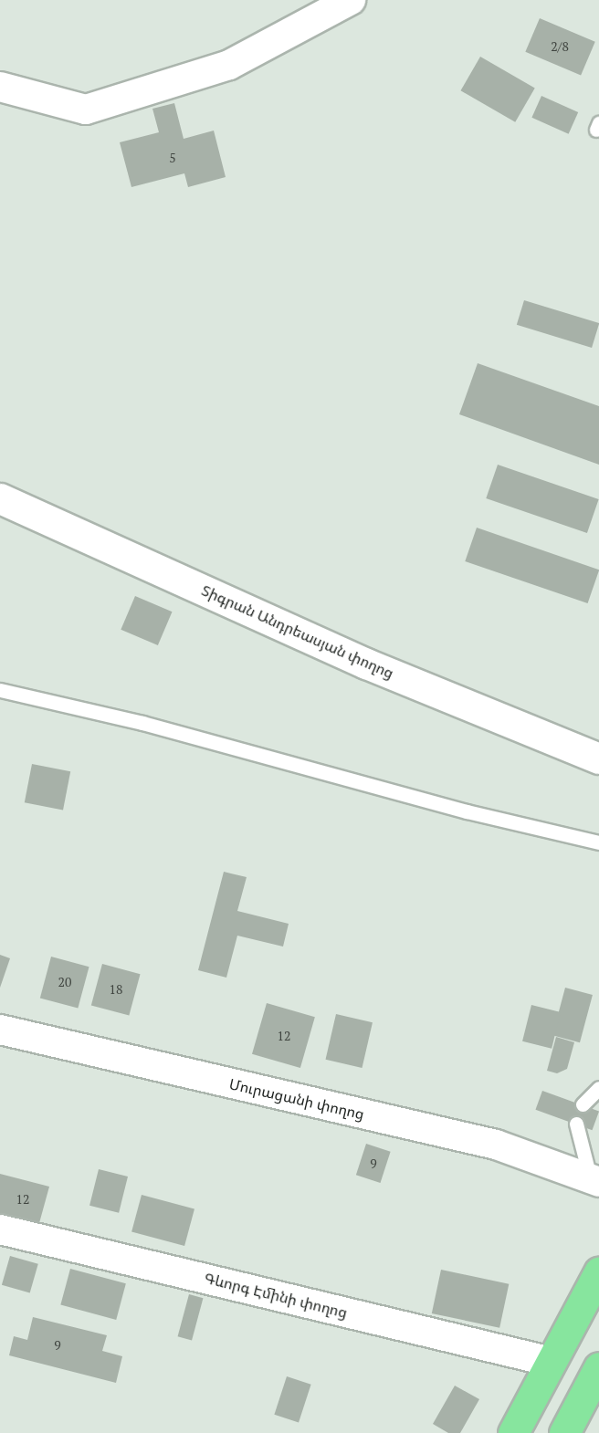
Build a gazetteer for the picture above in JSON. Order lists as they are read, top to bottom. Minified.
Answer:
{"streets":{"main road":["Տիգրան Անդրեասյան փողոց"],"street":["Մուրացանի փողոց","Գևորգ Էմինի փողոց"]},"house_numbers":["2/8","5","20","18","12","9","12","9"]}
